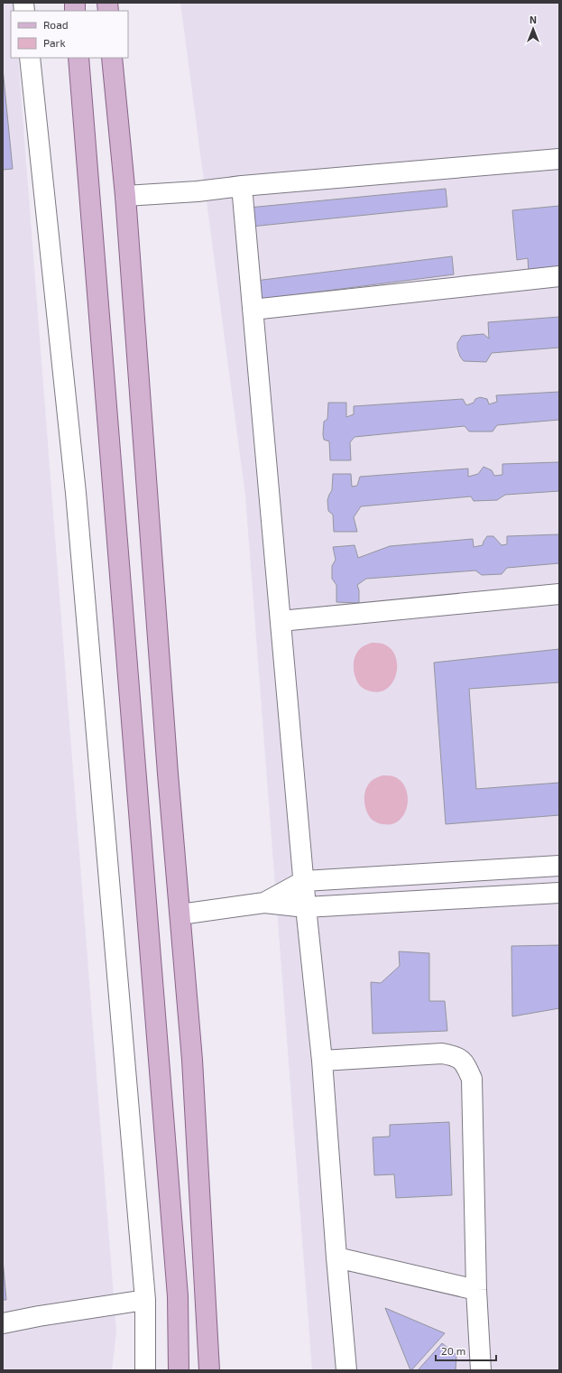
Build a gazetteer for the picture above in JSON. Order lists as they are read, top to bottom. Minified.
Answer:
{"legend":["Road","Park"],"scale_bar":"20 m","north":"top"}
